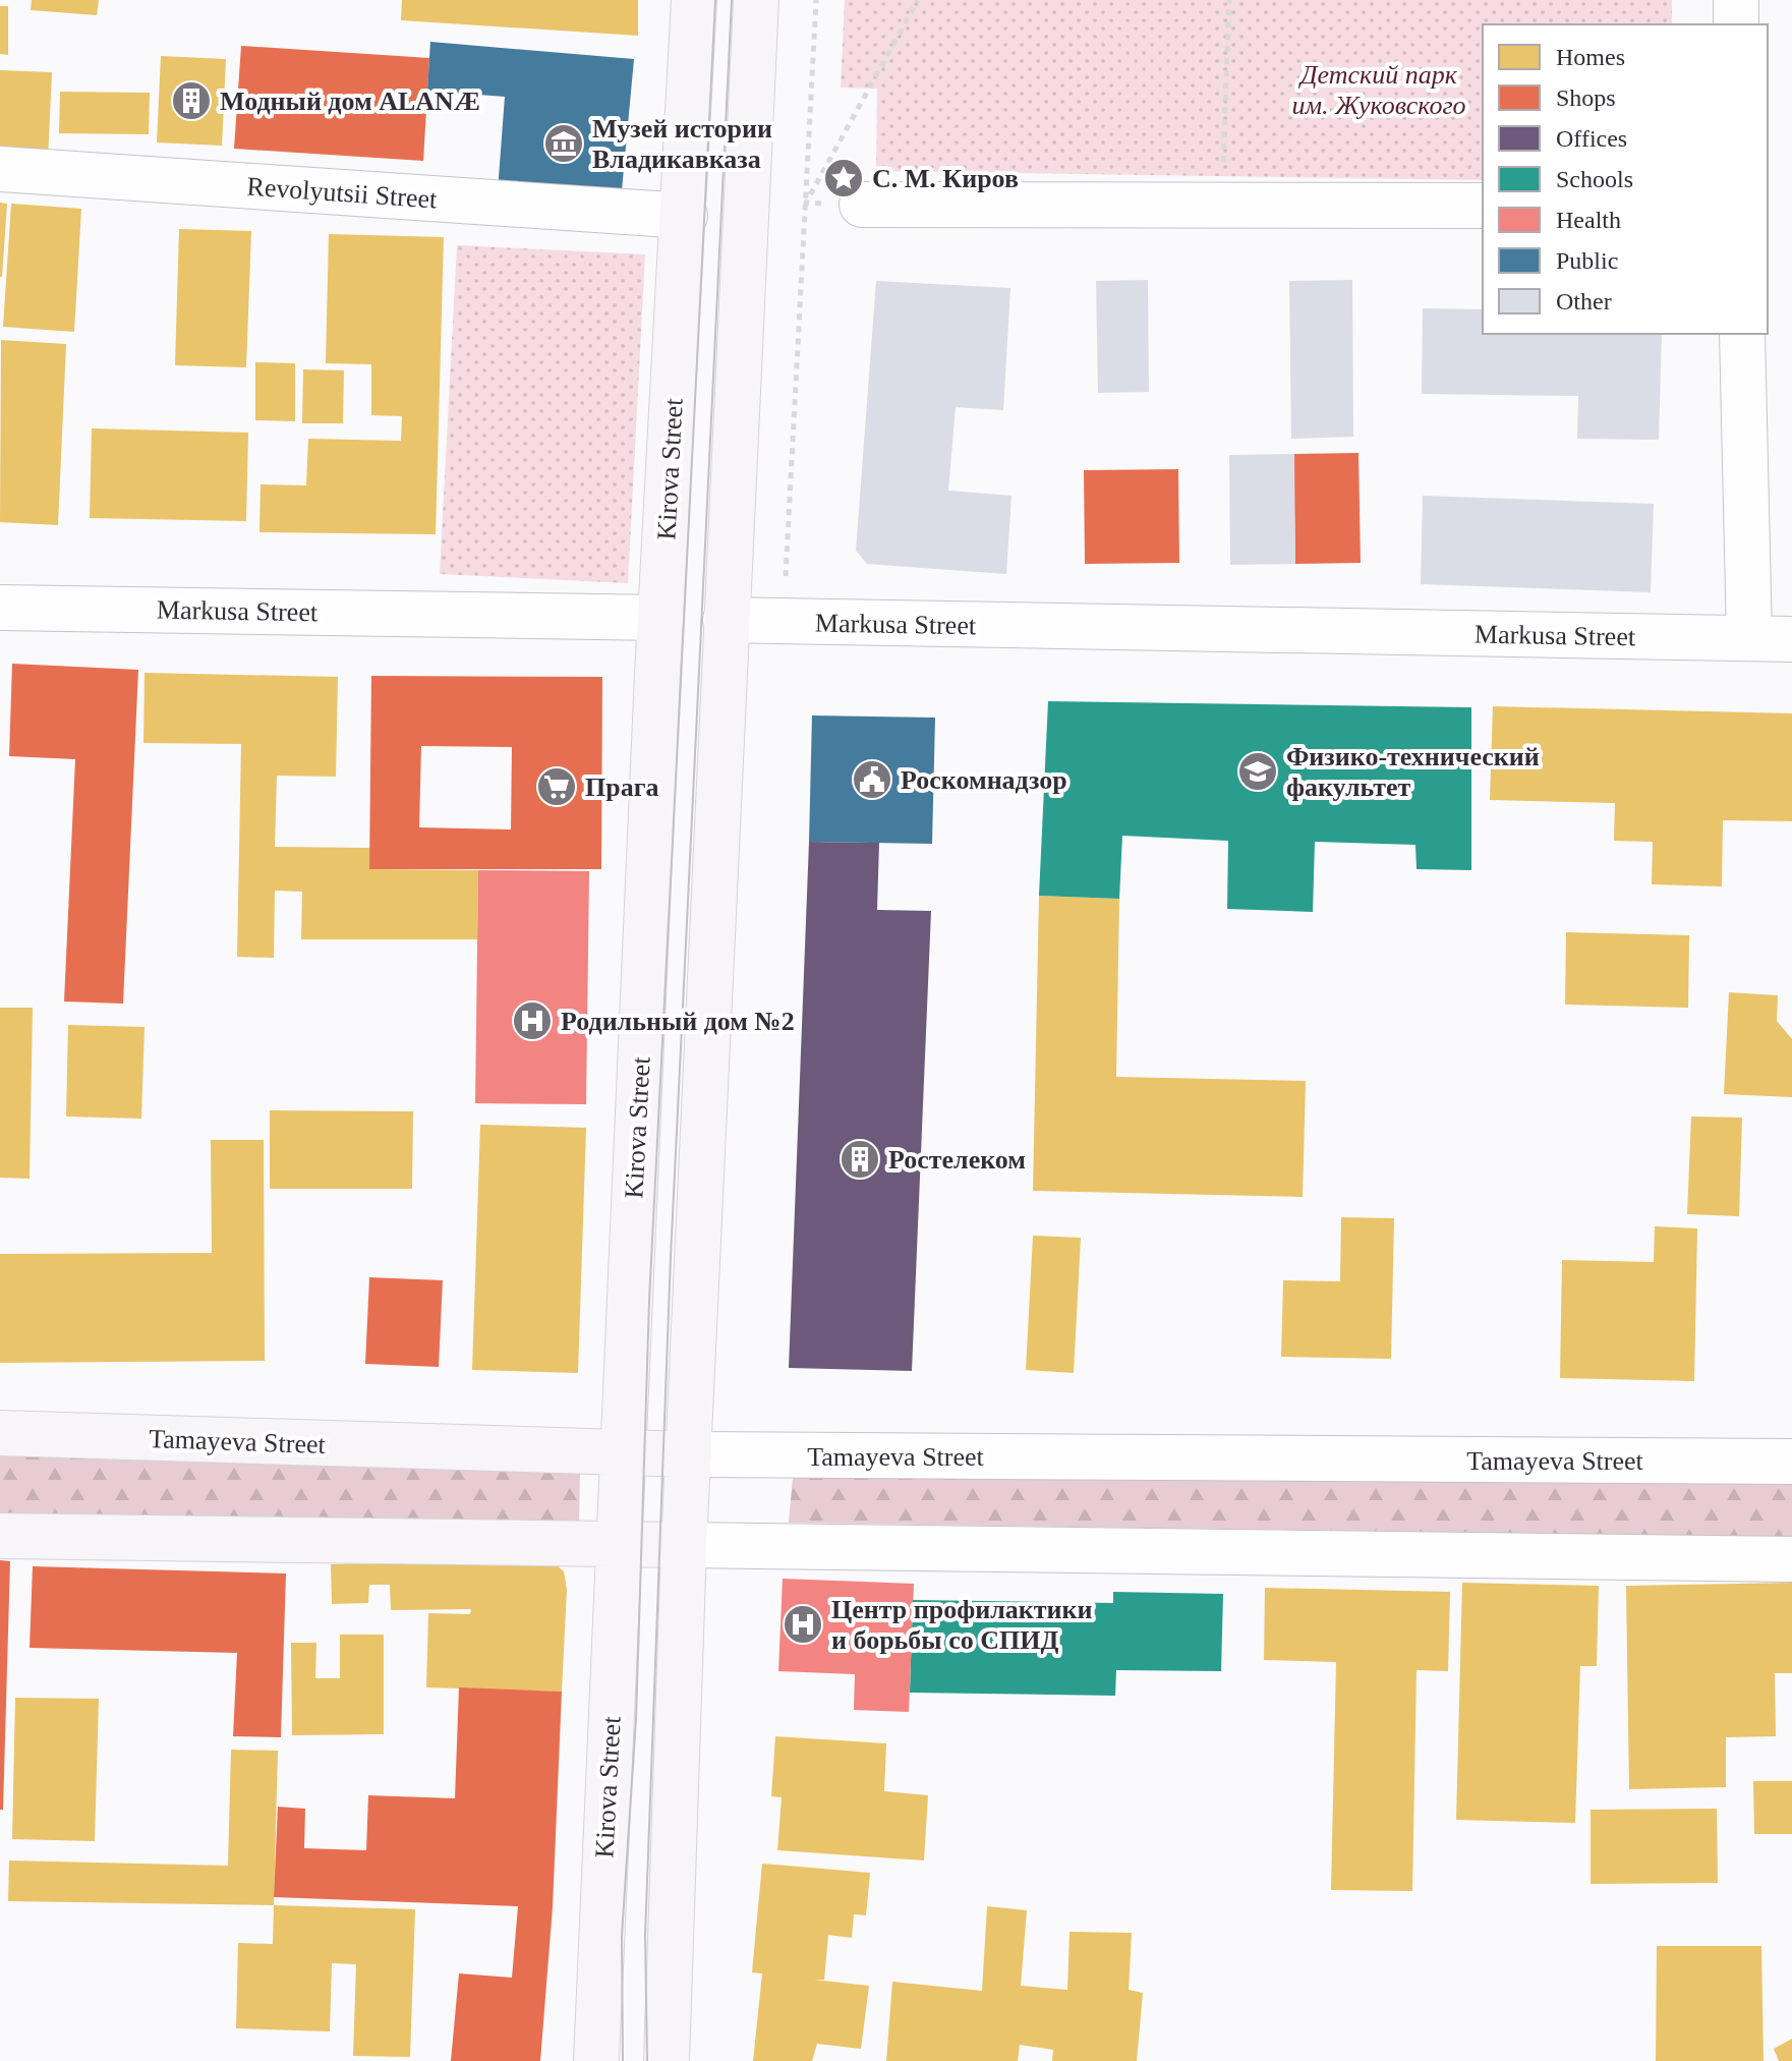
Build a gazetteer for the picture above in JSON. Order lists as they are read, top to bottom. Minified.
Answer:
{"streets":{"main road":["Kirova Street","Markusa Street","Tamayeva Street"],"street":["Revolyutsii Street"]},"crossings":[["Revolyutsii Street","Kirova Street"],["Kirova Street","Markusa Street"],["Kirova Street","Tamayeva Street"]],"parks":["Детский парк им. Жуковского"],"places":{"building":["Модный дом ALANÆ","Ростелеком"],"museum":["Музей истории Владикавказа"],"place":["С. М. Киров"],"school or university":["Физико-технический факультет"],"public building":["Роскомнадзор"],"supermarket":["Прага"],"hospital":["Родильный дом №2","Центр профилактики и борьбы со СПИД"]},"legend":["Homes","Shops","Offices","Schools","Health","Public","Other"]}
